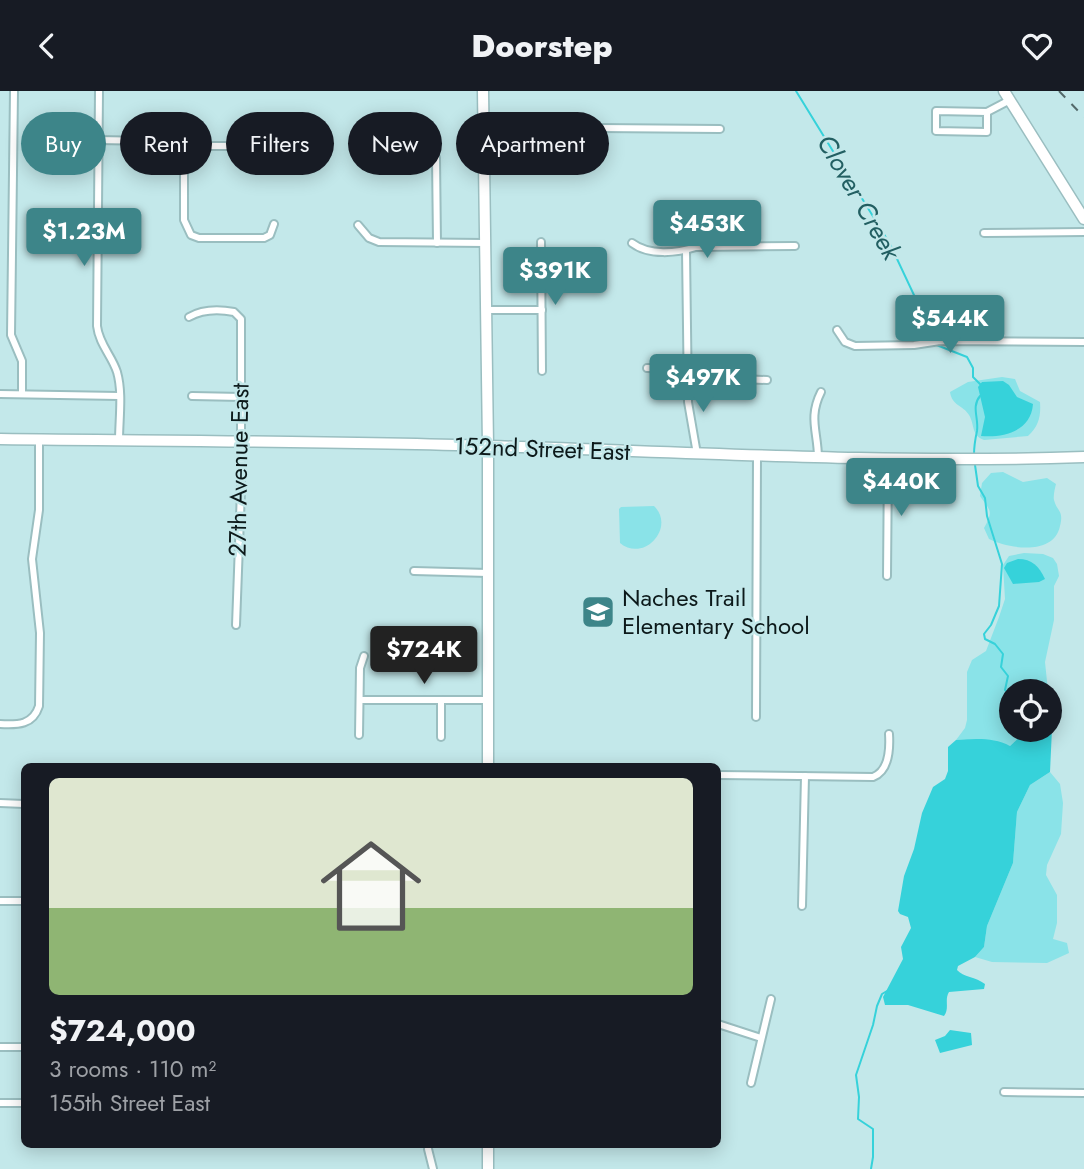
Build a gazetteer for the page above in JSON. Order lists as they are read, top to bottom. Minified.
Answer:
{"streets":{"main road":["152nd Street East"],"street":["27th Avenue East"]},"crossings":[["152nd Street East","27th Avenue East"]],"water":["Clover Creek"],"places":{"school or university":["Naches Trail Elementary School"]},"page":{"header":"Doorstep","chip":["Buy","Rent","Filters","New","Apartment"],"price":["$453K","$1.23M","$391K","$544K","$497K","$440K","$724K"],"list":[{"name":"$724,000","note":"3 rooms · 110 m² · 155th Street East"}]}}
